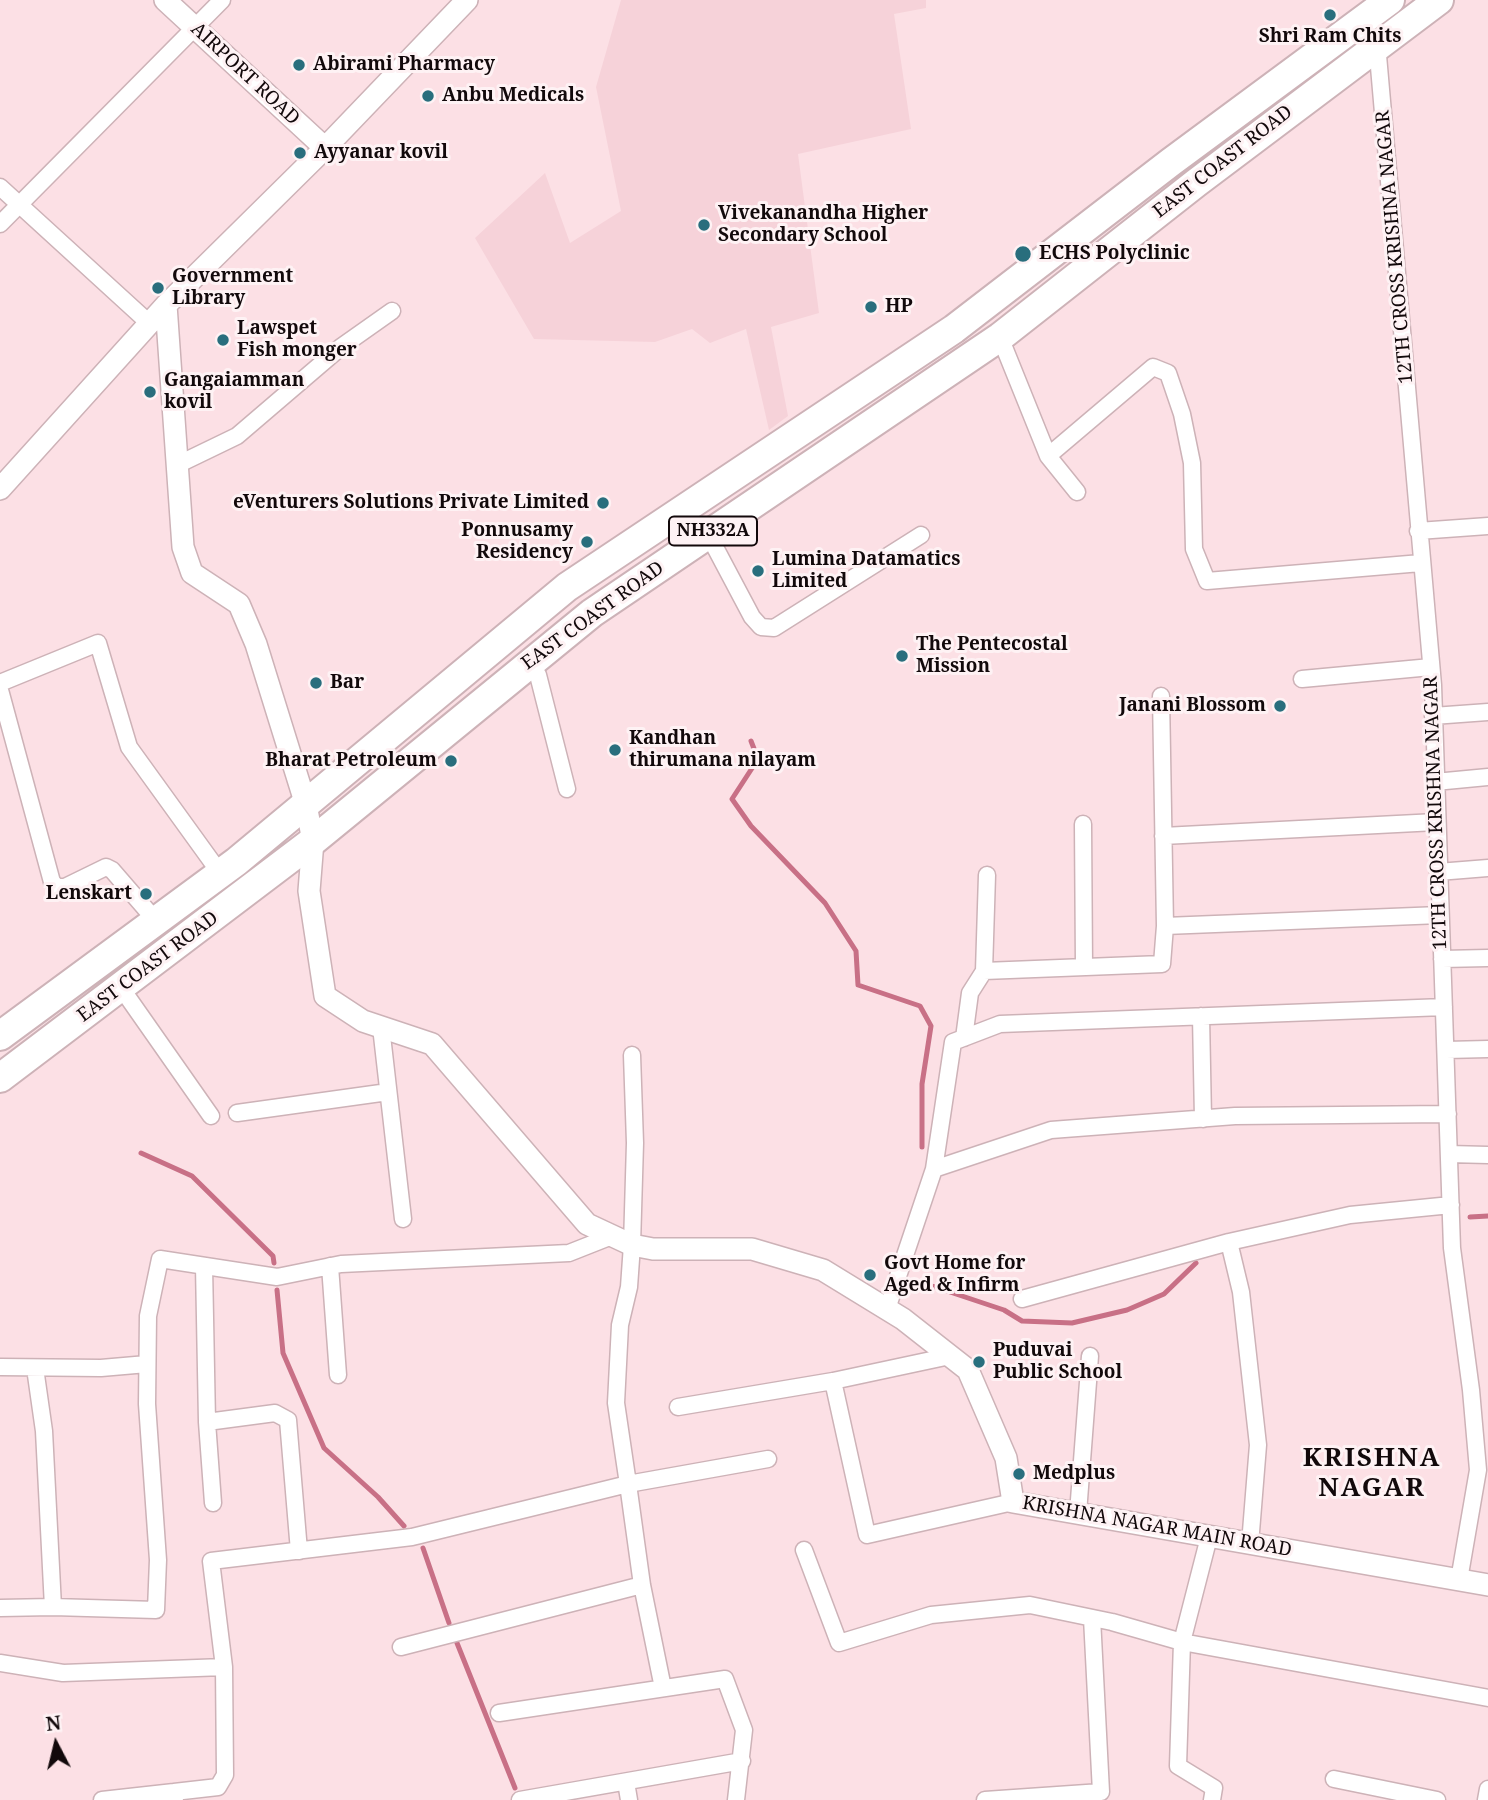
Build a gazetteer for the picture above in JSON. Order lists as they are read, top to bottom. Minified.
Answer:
{"streets":{"highway":["EAST COAST ROAD","NH332A"],"street":["AIRPORT ROAD","12TH CROSS KRISHNA NAGAR","KRISHNA NAGAR MAIN ROAD"]},"crossings":[["EAST COAST ROAD","12TH CROSS KRISHNA NAGAR"],["EAST COAST ROAD","KRISHNA NAGAR MAIN ROAD"],["12TH CROSS KRISHNA NAGAR","KRISHNA NAGAR MAIN ROAD"]],"districts":["KRISHNA NAGAR"],"places":["Shri Ram Chits","Abirami Pharmacy","Anbu Medicals","Ayyanar kovil","Vivekanandha Higher Secondary School","ECHS Polyclinic","Government Library","HP","Lawspet Fish monger","Gangaiamman kovil","eVenturers Solutions Private Limited","Ponnusamy Residency","Lumina Datamatics Limited","The Pentecostal Mission","Bar","Janani Blossom","Kandhan thirumana nilayam","Bharat Petroleum","Lenskart","Govt Home for Aged & Infirm","Puduvai Public School","Medplus"],"north":"top"}
